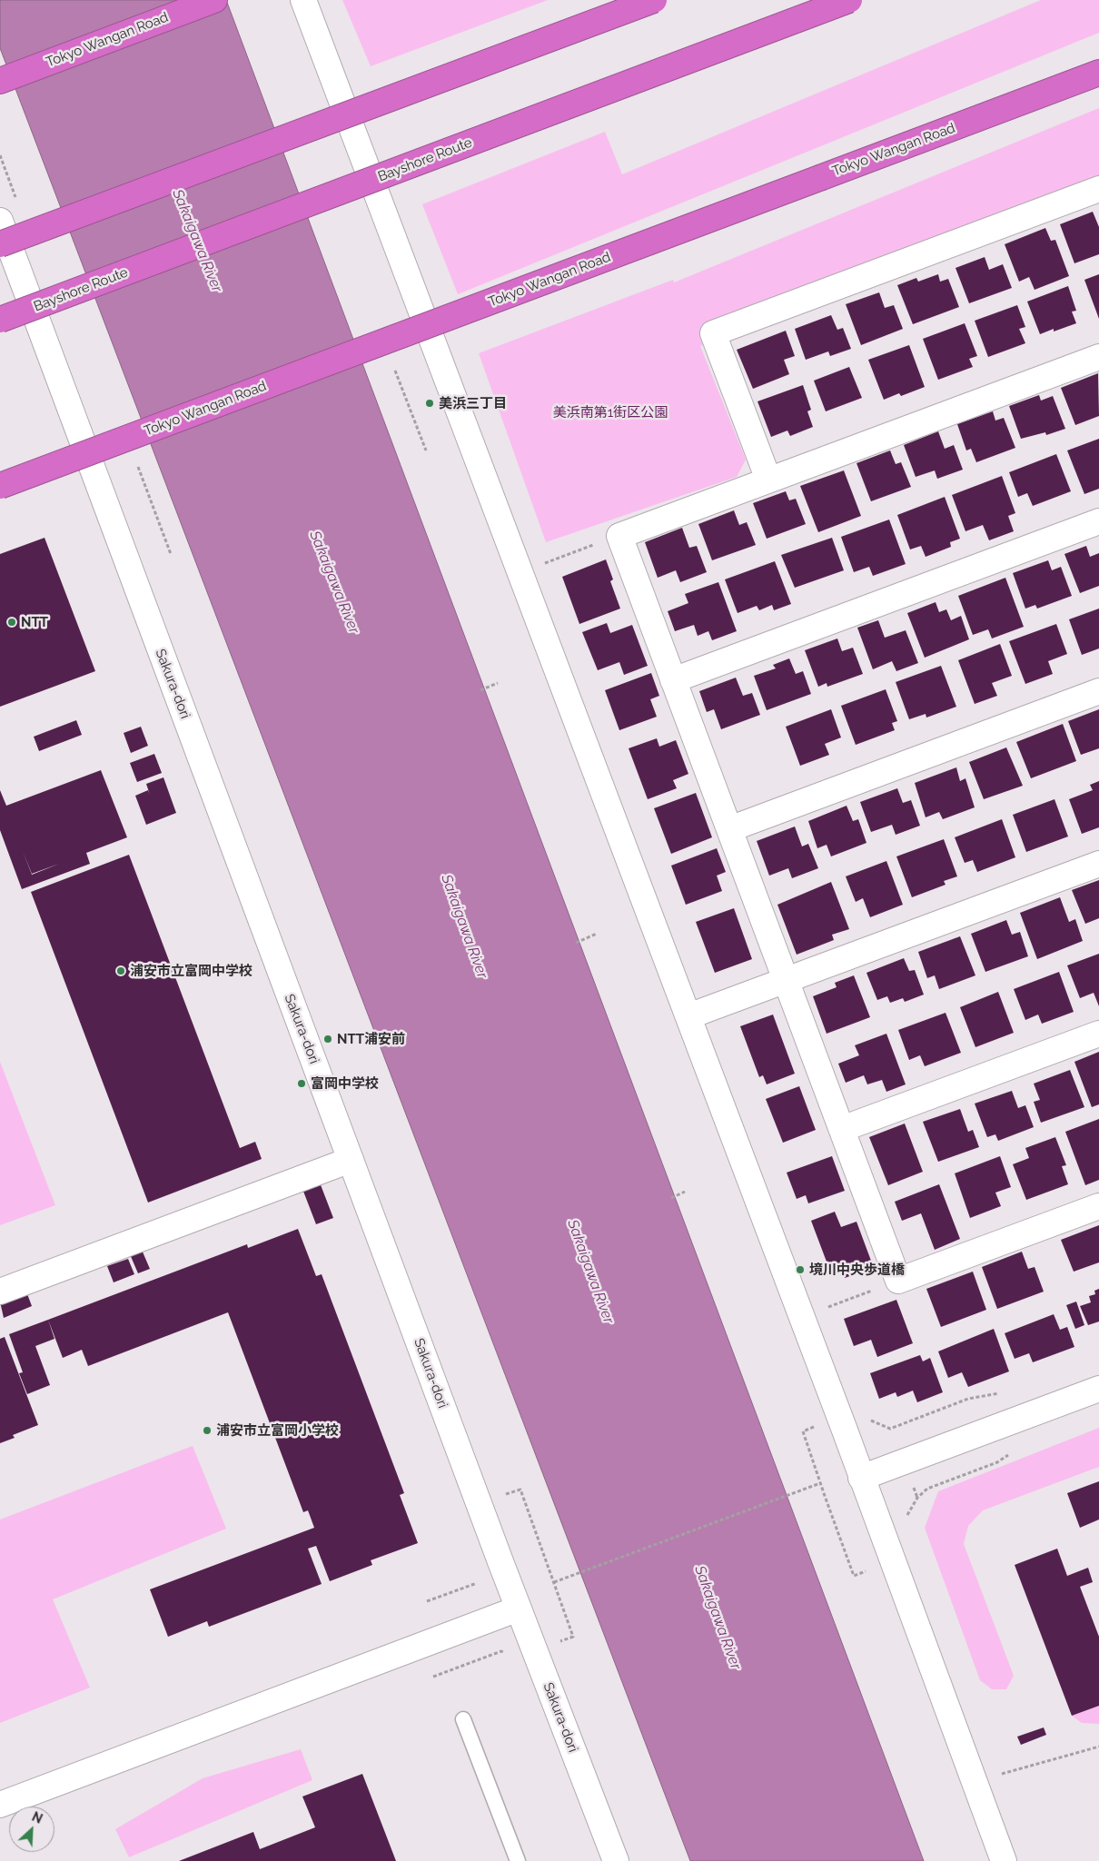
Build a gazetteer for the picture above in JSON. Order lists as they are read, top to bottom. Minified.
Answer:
{"streets":{"highway":["Tokyo Wangan Road","Bayshore Route"],"street":["Sakura-dori"]},"water":["Sakaigawa River"],"parks":["美浜南第1街区公園"],"places":["美浜三丁目","NTT","浦安市立富岡中学校","NTT浦安前","富岡中学校","境川中央歩道橋","浦安市立富岡小学校"],"north":"top right"}
